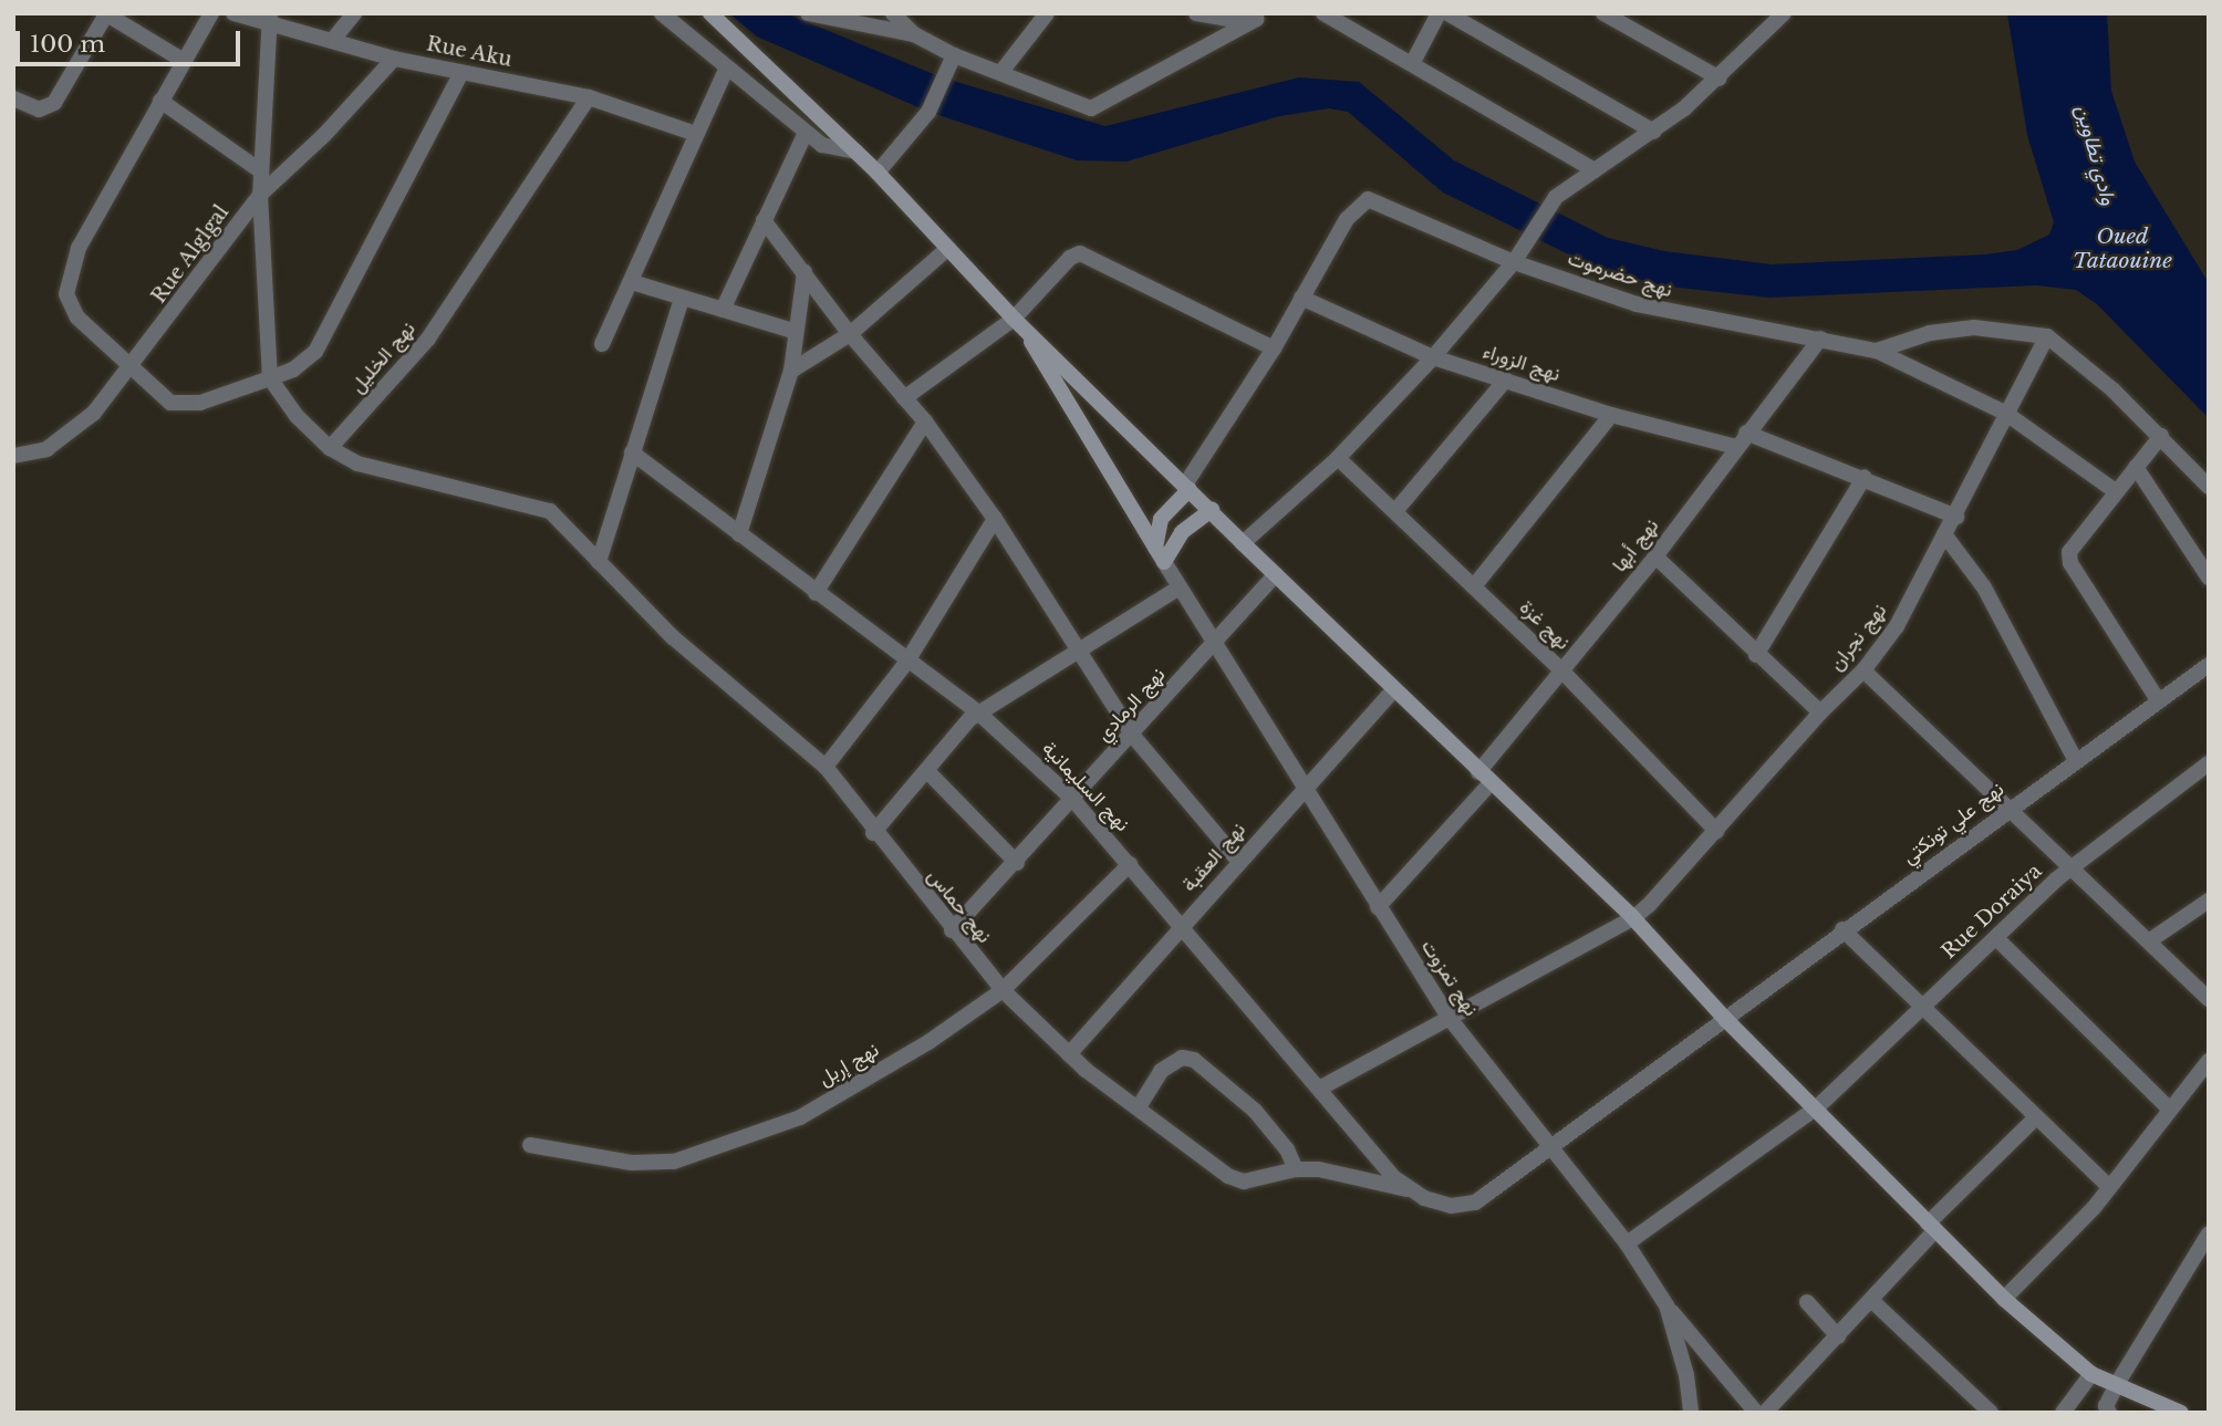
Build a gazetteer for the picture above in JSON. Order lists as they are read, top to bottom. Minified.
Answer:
{"streets":{"street":["Rue Aku","Rue Alglgal","نهج حضرموت","نهج الخليل","نهج الزوراء","نهج أبها","نهج غزة","نهج نجران","نهج الرمادي","نهج السليمانية","نهج علي تونكتي","نهج العقبة","نهج حماس","Rue Doraiya","نهج تمزوت","نهج إربل"]},"crossings":[["Rue Aku","Rue Alglgal"],["Rue Aku","نهج الخليل"],["نهج حضرموت","نهج الزوراء"],["نهج حضرموت","نهج أبها"],["نهج حضرموت","نهج نجران"],["نهج الخليل","نهج حماس"],["نهج الزوراء","نهج أبها"],["نهج أبها","نهج غزة"],["نهج أبها","نهج تمزوت"],["نهج غزة","نهج نجران"],["نهج نجران","نهج السليمانية"],["نهج نجران","نهج تمزوت"],["نهج الرمادي","نهج السليمانية"],["نهج الرمادي","نهج حماس"],["نهج الرمادي","نهج تمزوت"],["نهج السليمانية","نهج علي تونكتي"],["نهج السليمانية","نهج العقبة"],["نهج السليمانية","نهج حماس"],["نهج السليمانية","نهج إربل"],["نهج علي تونكتي","نهج تمزوت"],["نهج العقبة","نهج حماس"],["نهج العقبة","نهج تمزوت"],["نهج حماس","نهج إربل"],["Rue Doraiya","نهج تمزوت"]],"water":["وادي تطاوين","Oued Tataouine"],"scale_bar":"100 m"}
